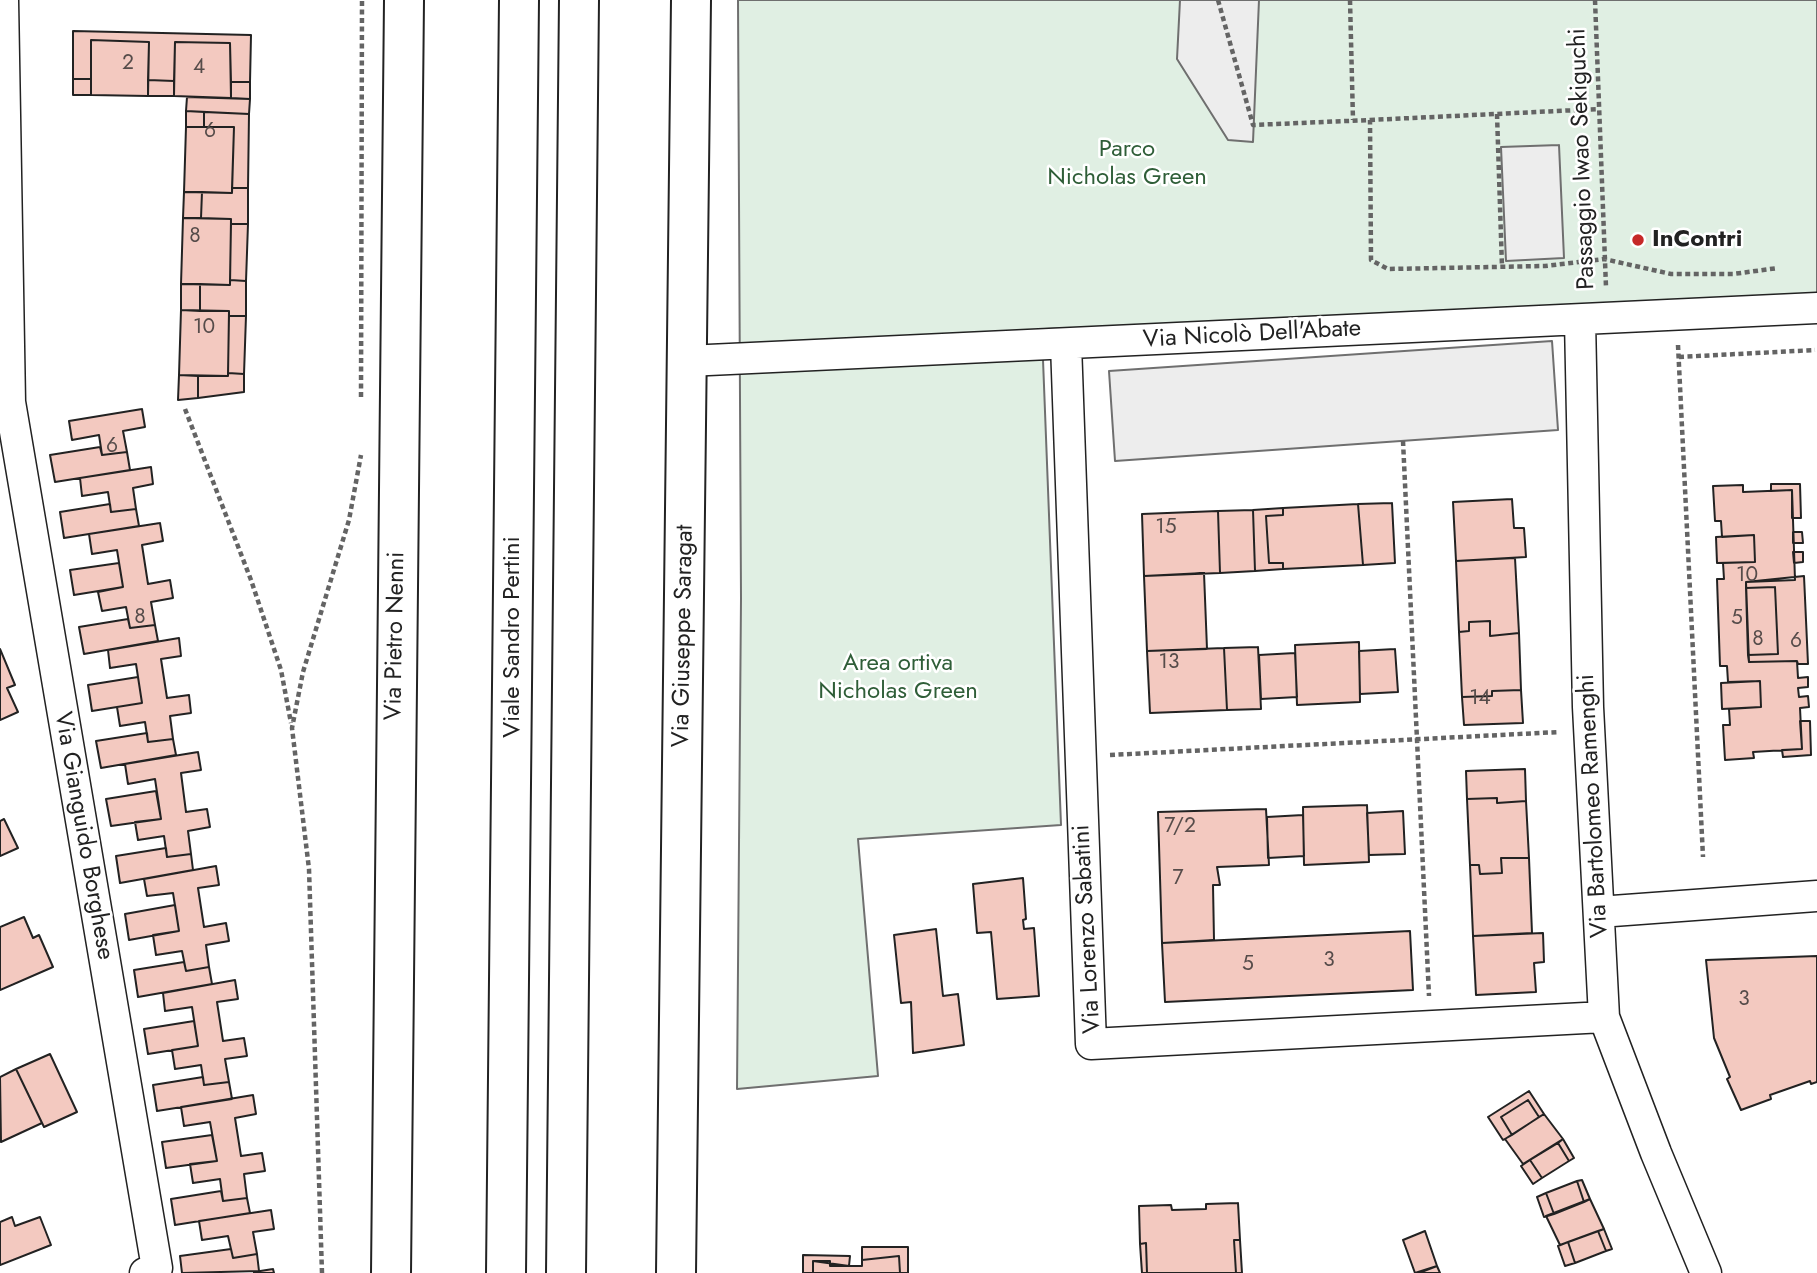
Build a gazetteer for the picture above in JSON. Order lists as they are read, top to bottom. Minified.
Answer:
{"streets":{"main road":["Via Pietro Nenni","Via Giuseppe Saragat","Viale Sandro Pertini"],"street":["Via Nicolò Dell'Abate","Via Bartolomeo Ramenghi","Via Gianguido Borghese","Via Lorenzo Sabatini"],"path":["Passaggio Iwao Sekiguchi"]},"crossings":[["Passaggio Iwao Sekiguchi","Via Nicolò Dell'Abate"],["Passaggio Iwao Sekiguchi","Via Bartolomeo Ramenghi"],["Via Nicolò Dell'Abate","Via Giuseppe Saragat"],["Via Nicolò Dell'Abate","Via Bartolomeo Ramenghi"],["Via Nicolò Dell'Abate","Via Lorenzo Sabatini"],["Via Bartolomeo Ramenghi","Via Lorenzo Sabatini"]],"parks":["Parco Nicholas Green","Area ortiva Nicholas Green"],"places":["InContri"],"house_numbers":["2","4","6","8","10","6","15","10","8","5","8","6","13","14","7/2","7","3","5","3"]}
